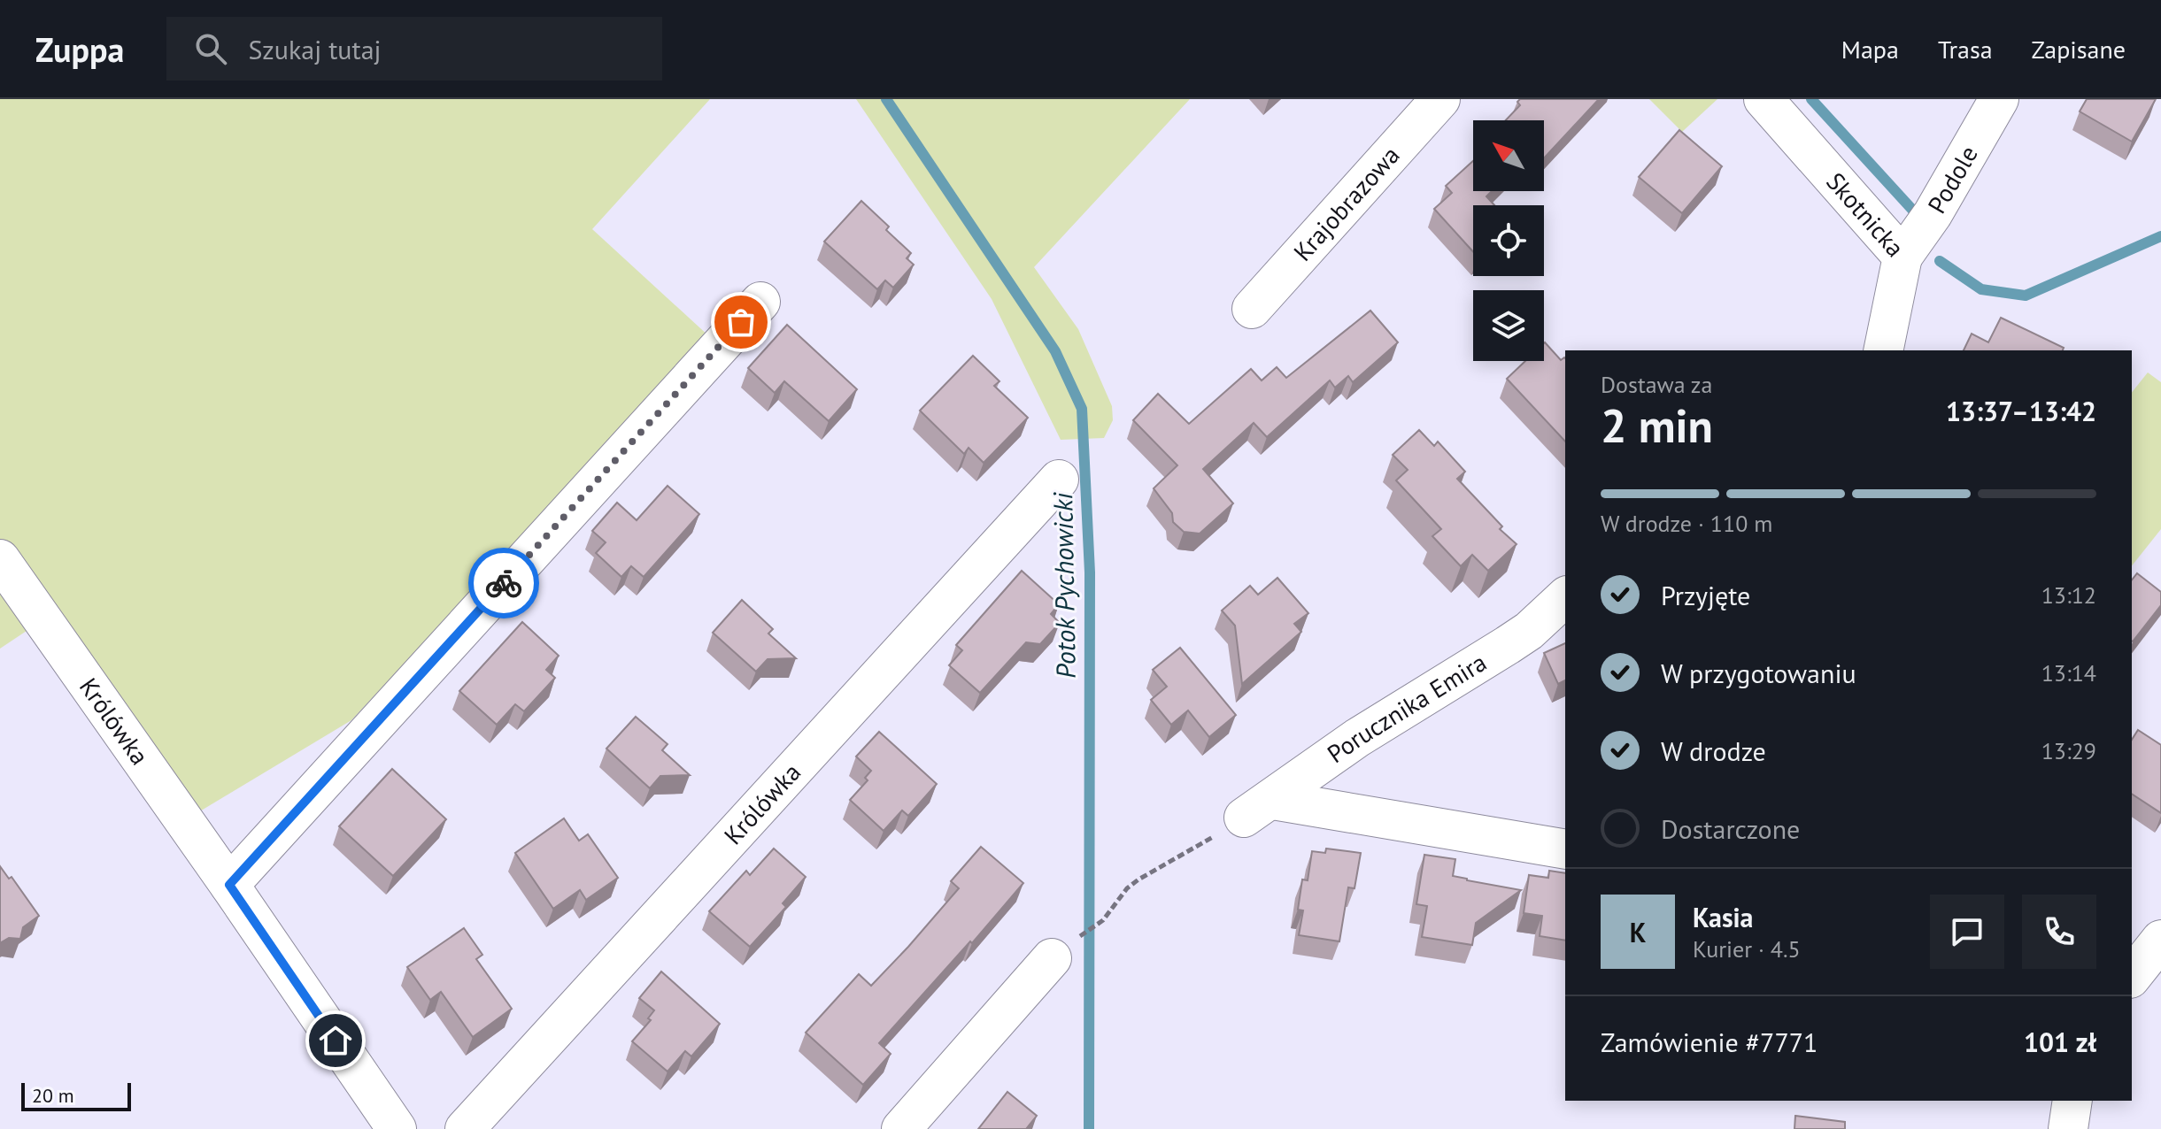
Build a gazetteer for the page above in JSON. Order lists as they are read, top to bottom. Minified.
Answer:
{"streets":{"street":["Podole","Krajobrazowa","Skotnicka","Porucznika Emira","Królówka"]},"crossings":[["Podole","Skotnicka"]],"water":["Potok Pychowicki"],"scale_bar":"20 m","north":"top left","page":{"header":"Zuppa","search":"Szukaj tutaj","nav":["Mapa","Trasa","Zapisane"],"heading":["2 min","Dostawa za","13:37–13:42"],"panel":["Kasia","Kurier · 4.5","Zamówienie #7771","101 zł"],"bar":"W drodze · 110 m","list":[["Przyjęte","13:12"],["W przygotowaniu","13:14"],["W drodze","13:29"],"Dostarczone"],"round":"K","scale":"20 m"}}
